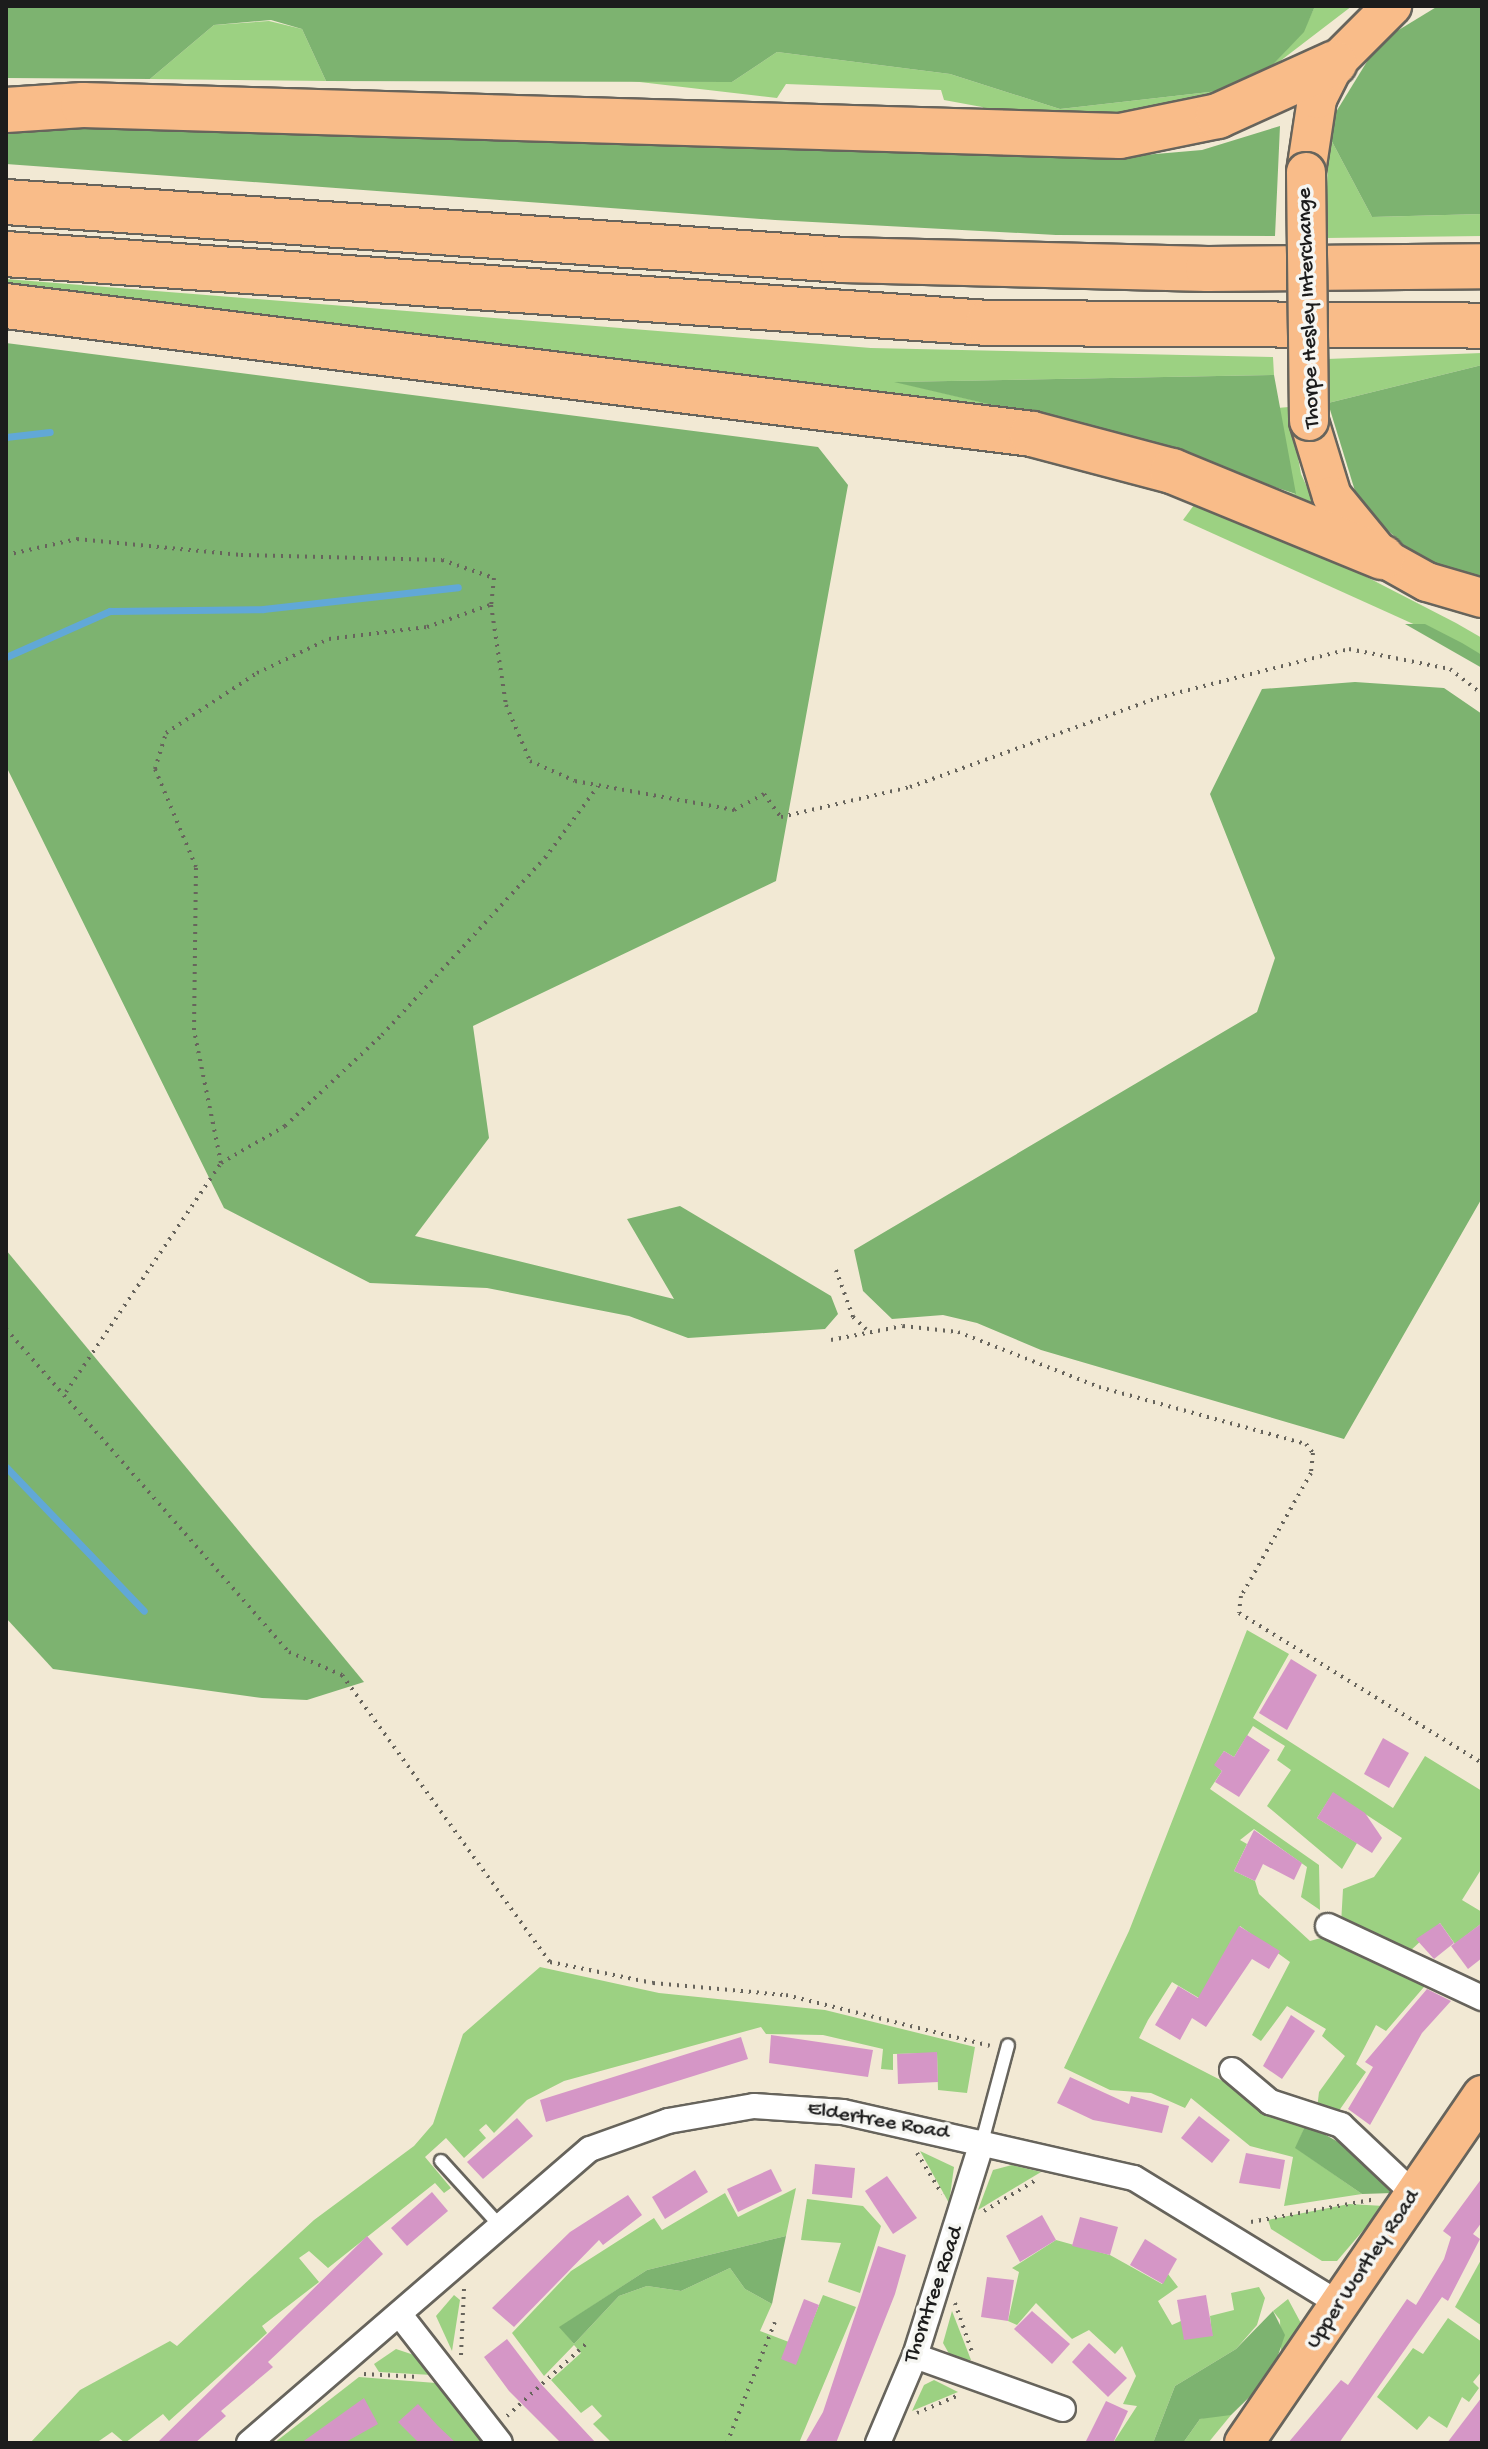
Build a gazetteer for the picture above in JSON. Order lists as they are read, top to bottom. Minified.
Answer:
{"streets":{"main road":["Thorpe Hesley Interchange","Upper Wortley Road"],"street":["Eldertree Road","Thorntree Road"]},"crossings":[["Eldertree Road","Upper Wortley Road"],["Eldertree Road","Thorntree Road"]]}
